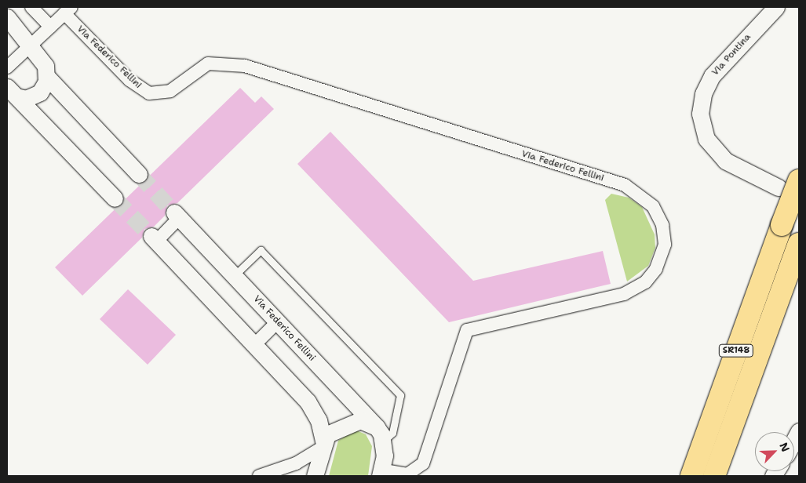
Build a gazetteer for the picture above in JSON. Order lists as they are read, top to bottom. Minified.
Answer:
{"streets":{"highway":["SR148"],"street":["Via Pontina","Via Federico Fellini"]},"north":"top right"}
